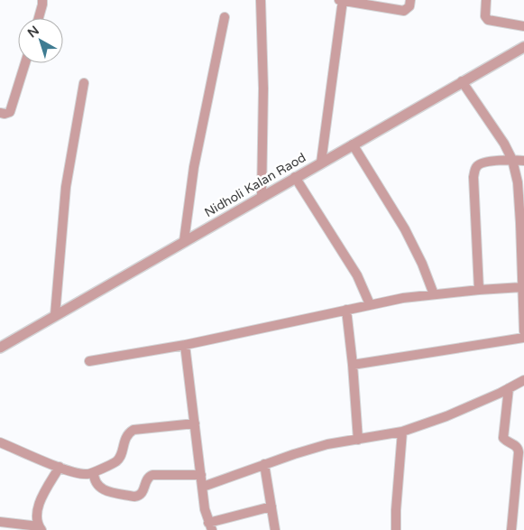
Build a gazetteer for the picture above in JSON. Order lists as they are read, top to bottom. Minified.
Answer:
{"streets":{"street":["Nidholi Kalan Raod"]},"north":"top left"}
